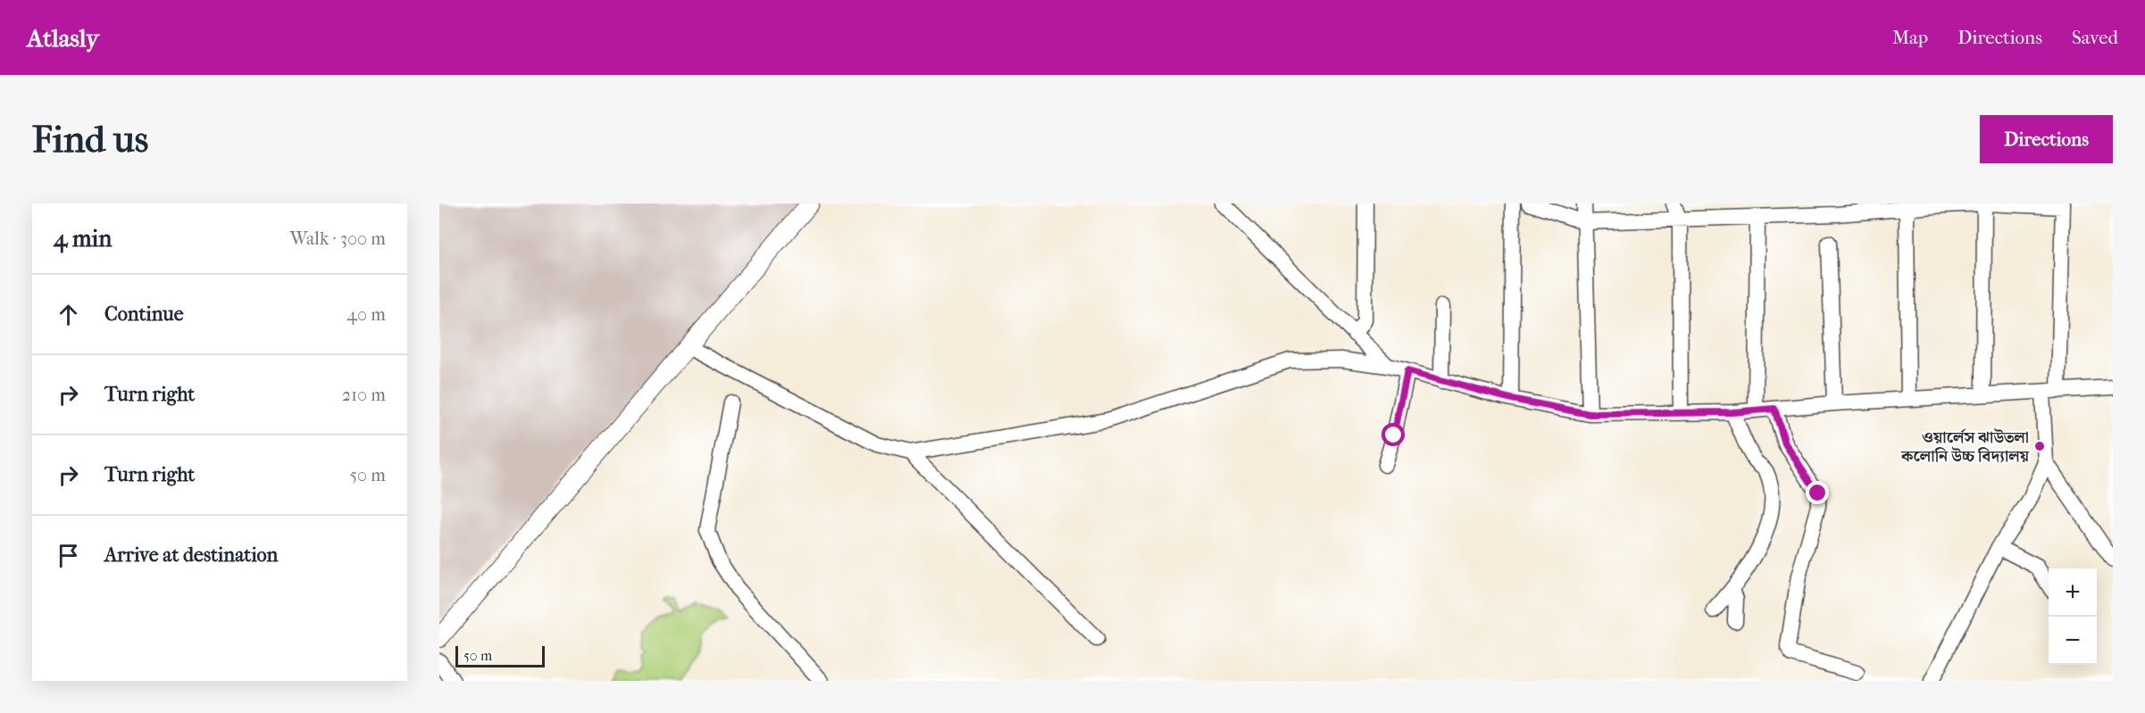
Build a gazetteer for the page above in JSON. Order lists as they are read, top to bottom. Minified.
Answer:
{"places":["ওয়ার্লেস ঝাউতলা কলোনি উচ্চ বিদ্যালয়"],"scale_bar":"50 m","page":{"header":"Atlasly","nav":["Map","Directions","Saved"],"buttons":"Directions","title":"Find us","heading":["4 min","Walk · 300 m"],"list":[["Continue","40 m"],["Turn right","210 m"],["Turn right","50 m"],"Arrive at destination"],"map_buttons":["+","−"],"scale":"50 m"}}
